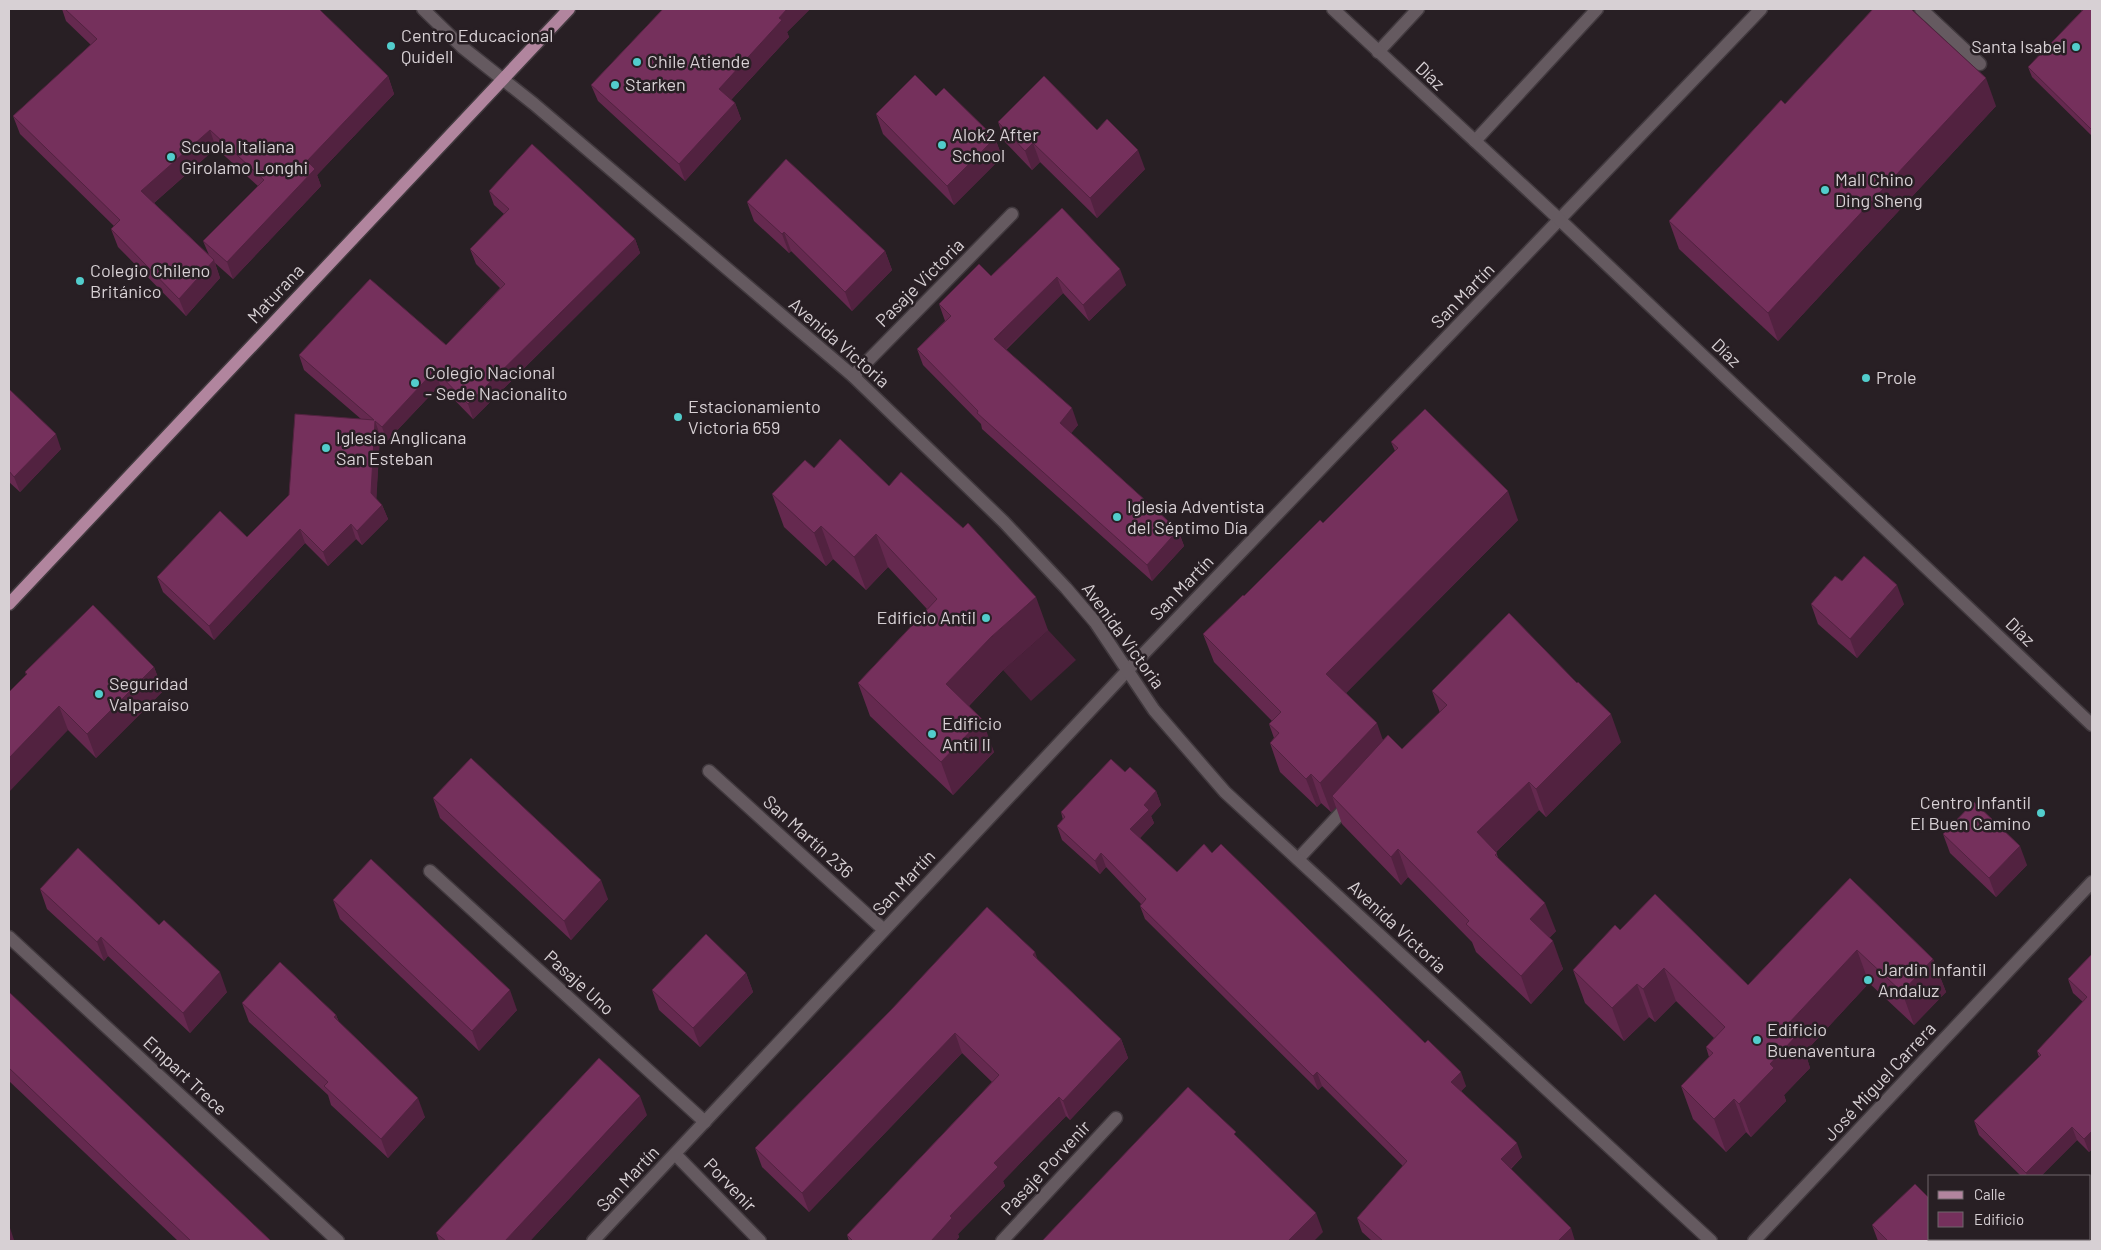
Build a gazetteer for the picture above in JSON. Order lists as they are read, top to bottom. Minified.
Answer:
{"streets":{"main road":["Maturana"],"street":["Díaz","Pasaje Victoria","San Martín","Avenida Victoria","San Martín 236","Pasaje Uno","Empart Trece","José Miguel Carrera","Pasaje Porvenir","Porvenir"]},"crossings":[["Díaz","San Martín"],["Pasaje Victoria","Avenida Victoria"],["Maturana","Avenida Victoria"],["San Martín","Avenida Victoria"],["San Martín","San Martín 236"],["San Martín","Pasaje Uno"],["San Martín","Porvenir"]],"places":["Centro Educacional Quidell","Santa Isabel","Chile Atiende","Starken","Alok2 After School","Scuola Italiana Girolamo Longhi","Mall Chino Ding Sheng","Colegio Chileno Británico","Prole","Colegio Nacional - Sede Nacionalito","Estacionamiento Victoria 659","Iglesia Anglicana San Esteban","Iglesia Adventista del Séptimo Día","Edificio Antil","Seguridad Valparaíso","Edificio Antil II","Centro Infantil El Buen Camino","Jardin Infantil Andaluz","Edificio Buenaventura"],"legend":["Calle","Edificio"]}
